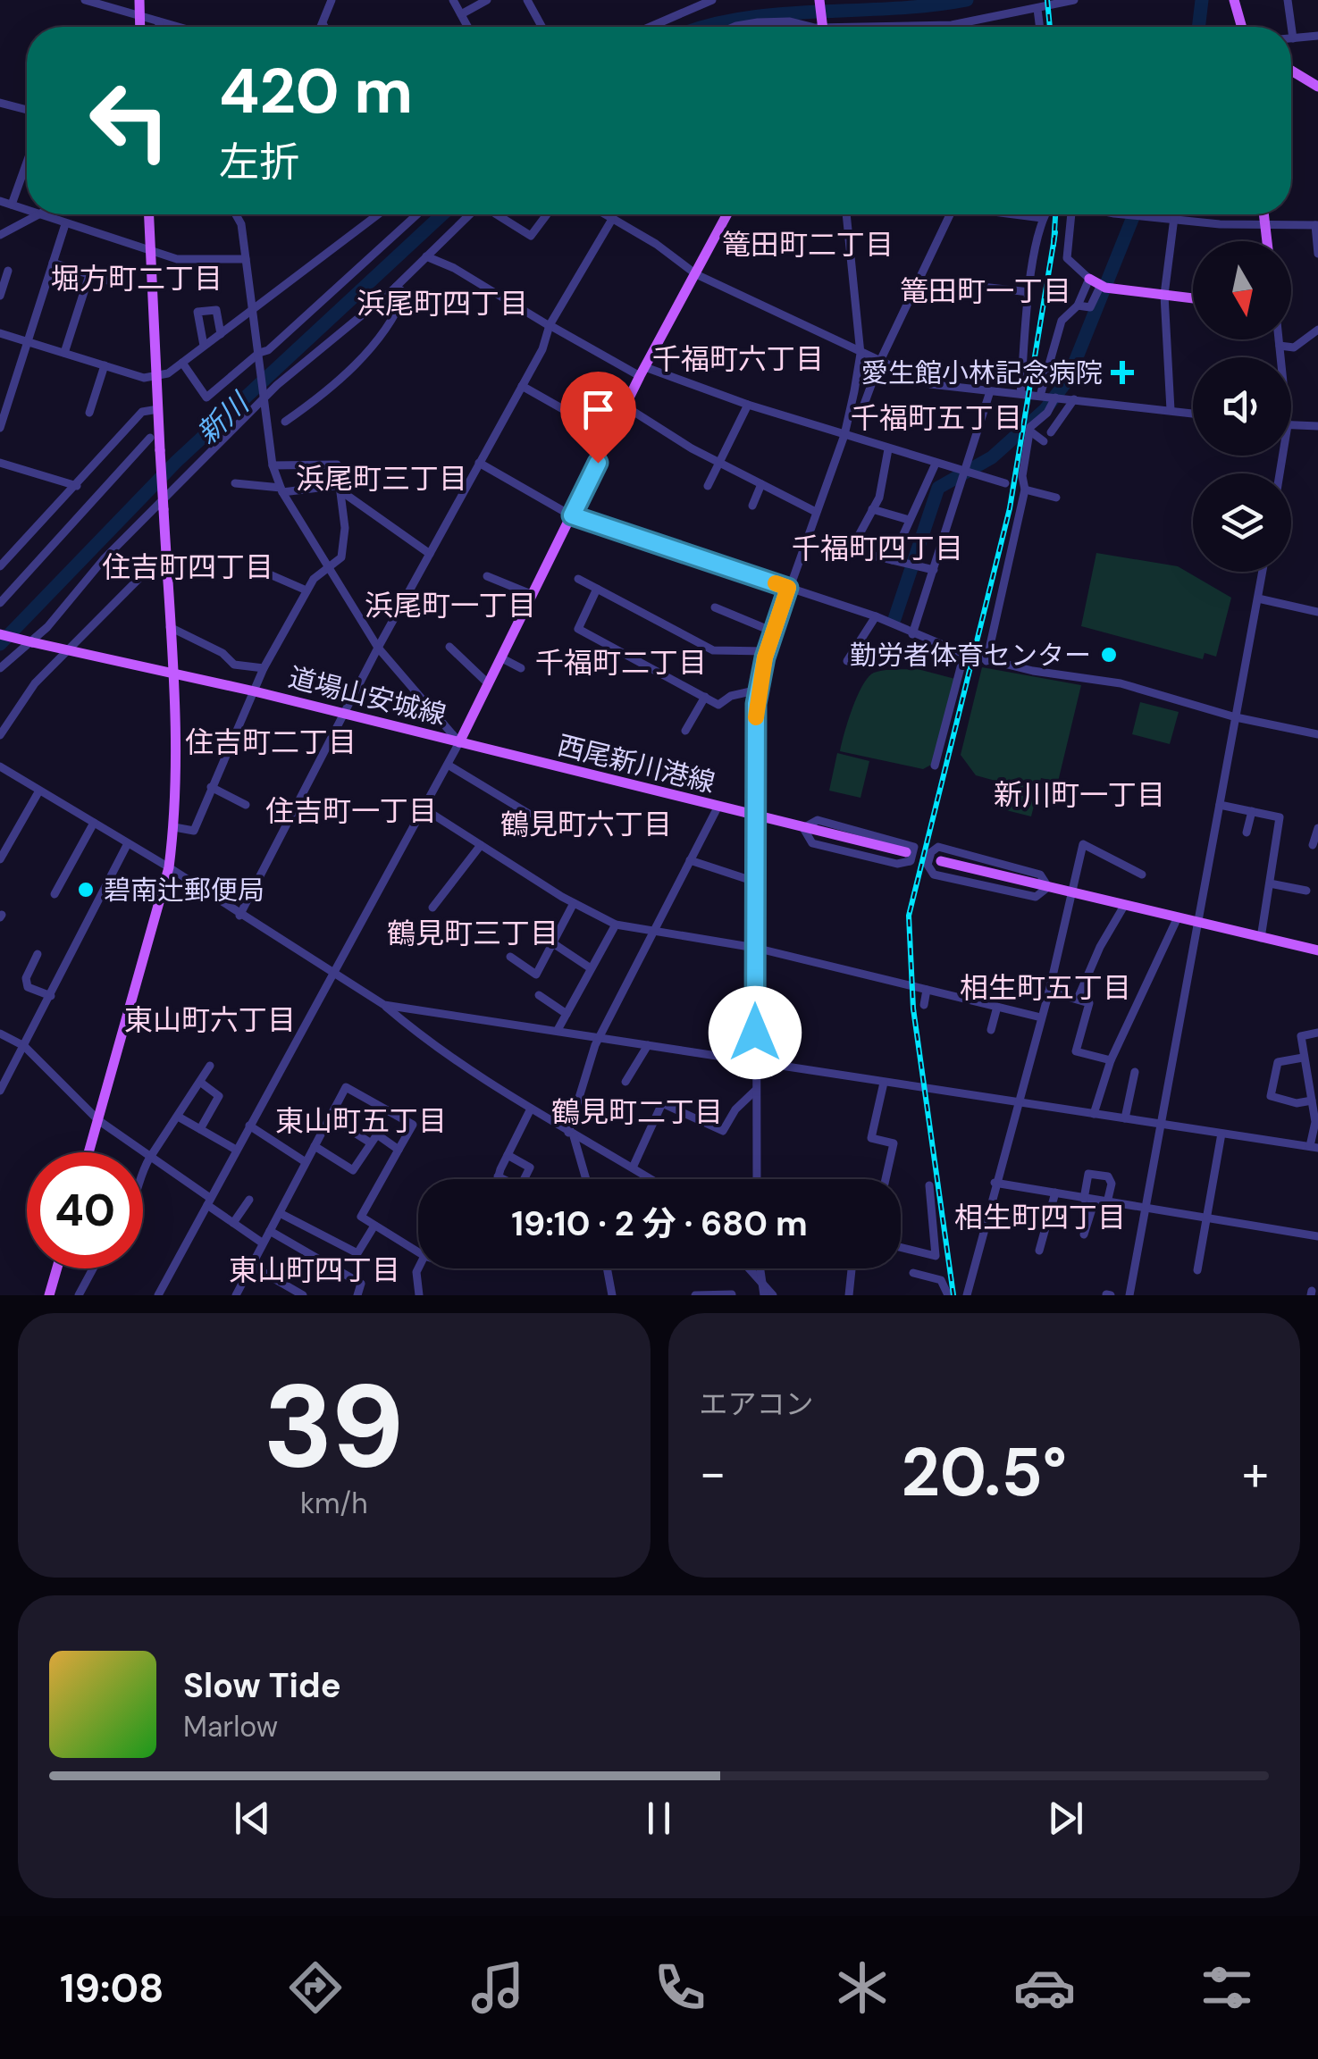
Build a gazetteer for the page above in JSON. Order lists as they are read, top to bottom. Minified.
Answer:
{"streets":{"main road":["道場山安城線","西尾新川港線"]},"crossings":[["道場山安城線","西尾新川港線"]],"districts":["篭田町二丁目","堀方町二丁目","篭田町一丁目","浜尾町四丁目","千福町六丁目","千福町五丁目","浜尾町三丁目","千福町四丁目","住吉町四丁目","浜尾町一丁目","千福町二丁目","住吉町二丁目","新川町一丁目","住吉町一丁目","鶴見町六丁目","鶴見町三丁目","相生町五丁目","東山町六丁目","鶴見町二丁目","東山町五丁目","相生町四丁目","東山町四丁目"],"water":["新川"],"places":{"health":["愛生館小林記念病院"],"other":["勤労者体育センター","碧南辻郵便局"]},"north":"bottom","page":{"turn":["420 m","左折"],"limit":"40","trip":"19:10 · 2 分 · 680 m","tile":[["39","km/h"],"エアコン"],"heat":["−","20.5°","+"],"song":["Slow Tide","Marlow"],"tabs":"19:08"}}
